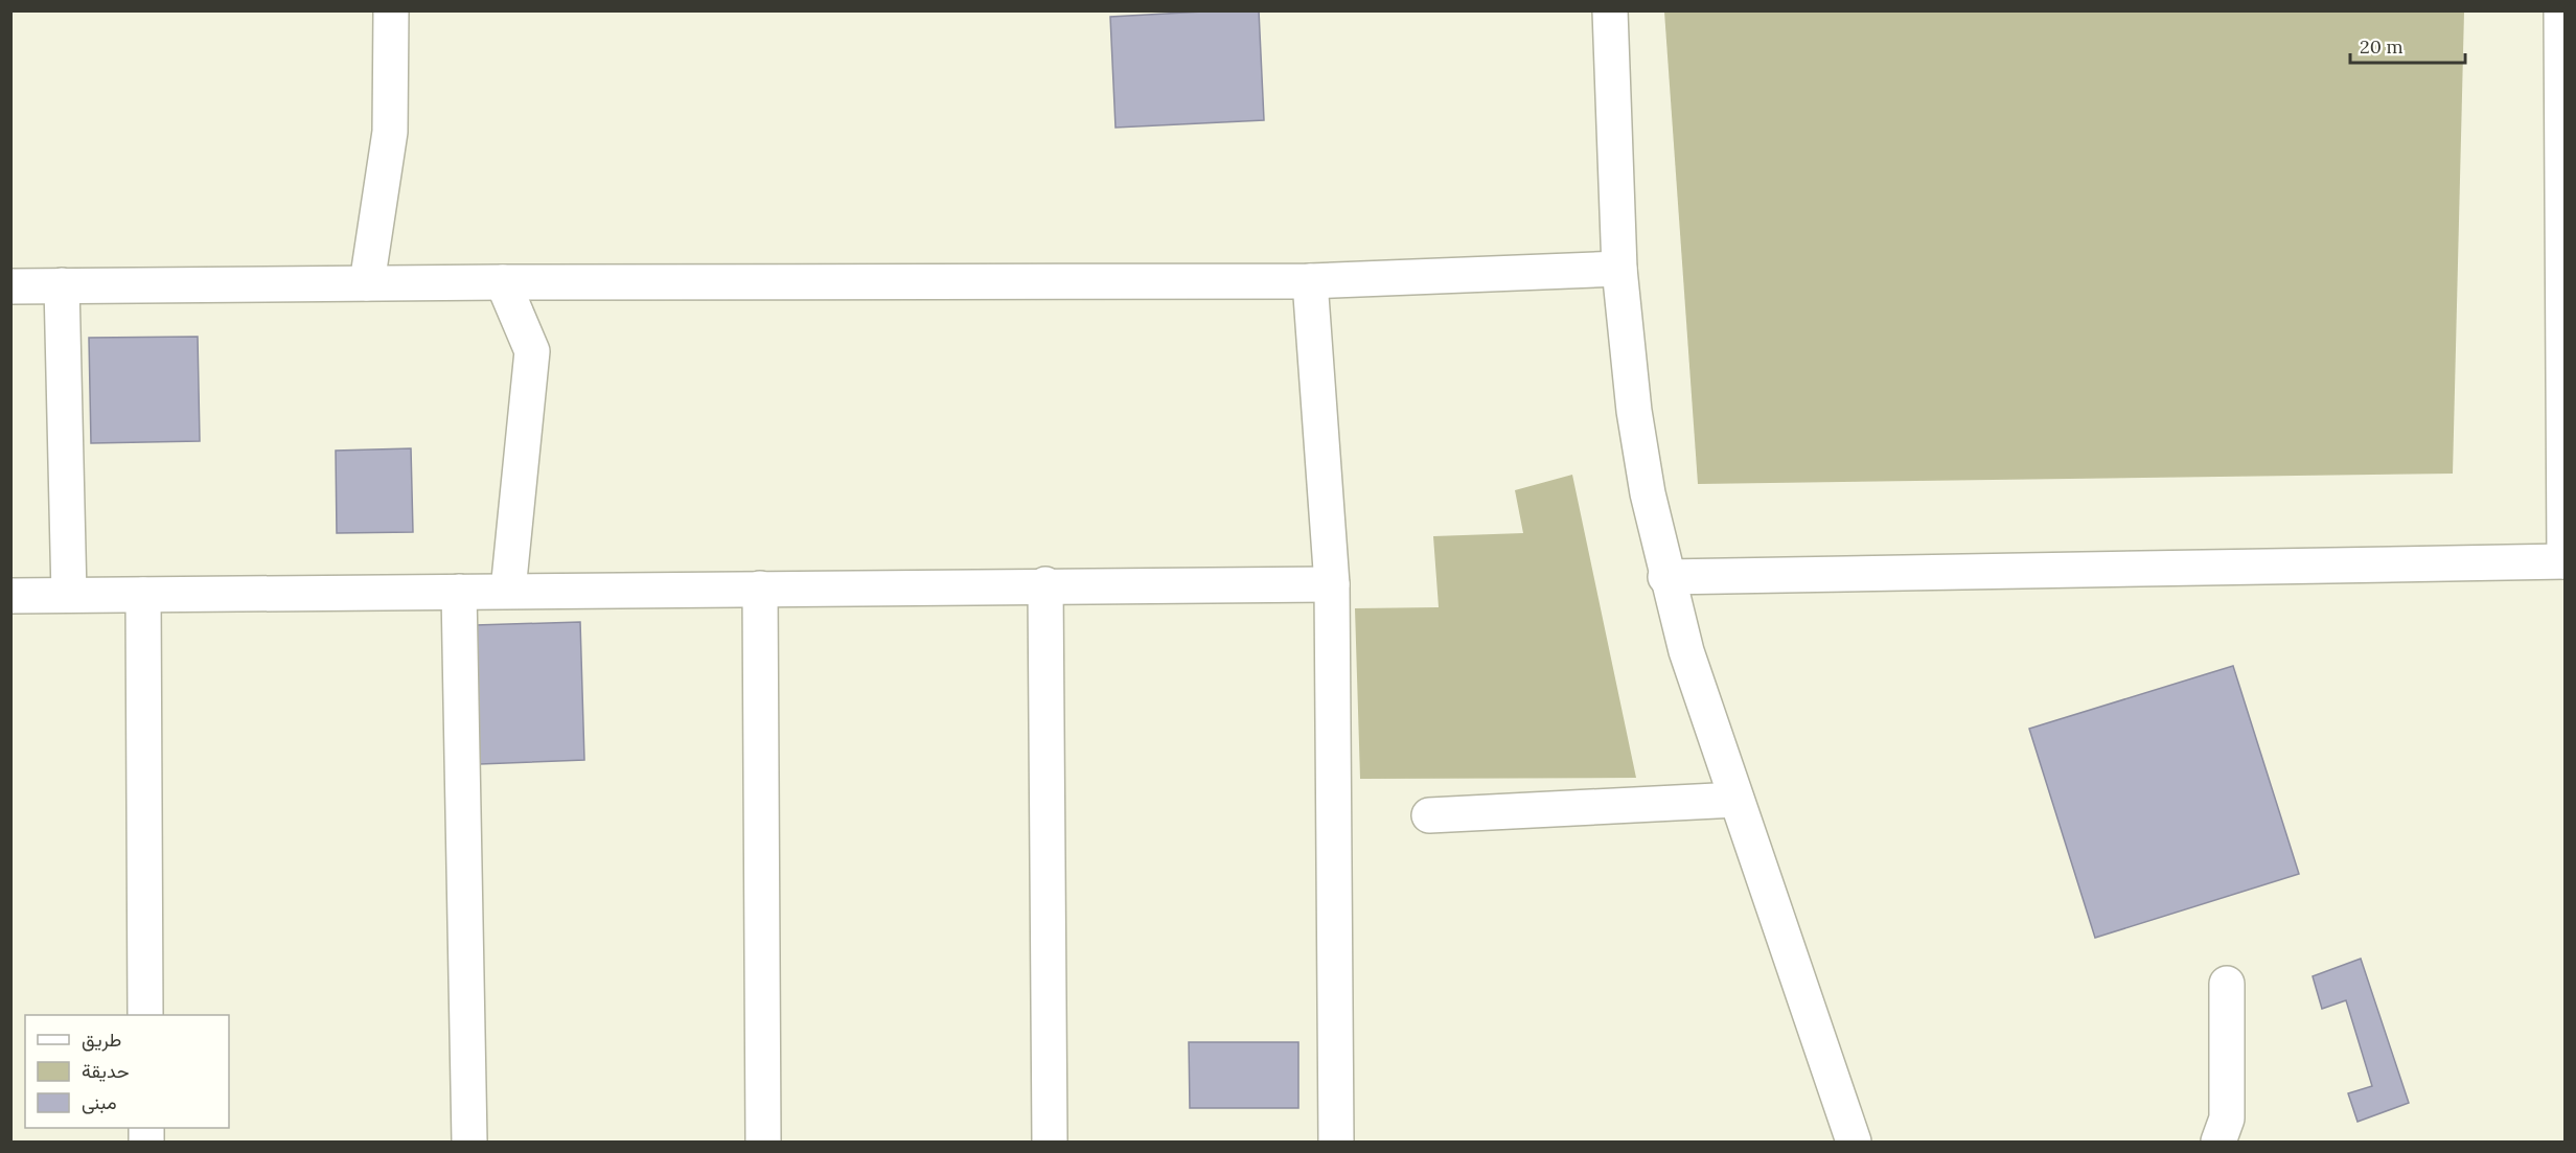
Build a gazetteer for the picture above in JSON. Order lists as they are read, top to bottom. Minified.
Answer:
{"legend":["طريق","حديقة","مبنى"],"scale_bar":"20 m"}
